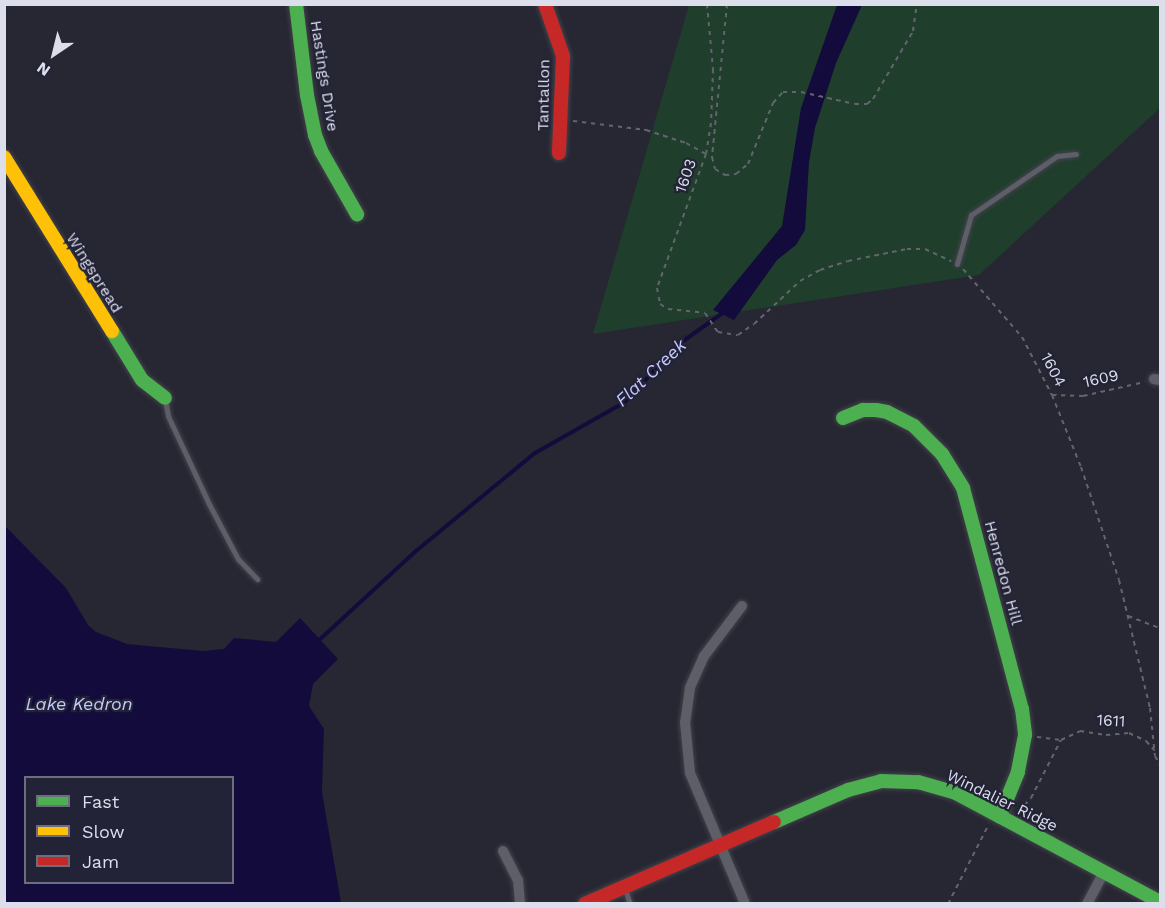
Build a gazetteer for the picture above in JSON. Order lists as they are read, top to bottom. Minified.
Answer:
{"streets":{"street":["Hastings Drive","Tantallon","Wingspread","Henredon Hill","Windalier Ridge"],"path":["1603","1604","1609","1611"]},"crossings":[["1603","1604"],["1604","1609"],["1604","1611"],["Henredon Hill","1611"],["Henredon Hill","Windalier Ridge"]],"water":["Flat Creek","Lake Kedron"],"legend":["Fast","Slow","Jam"],"north":"bottom left"}
